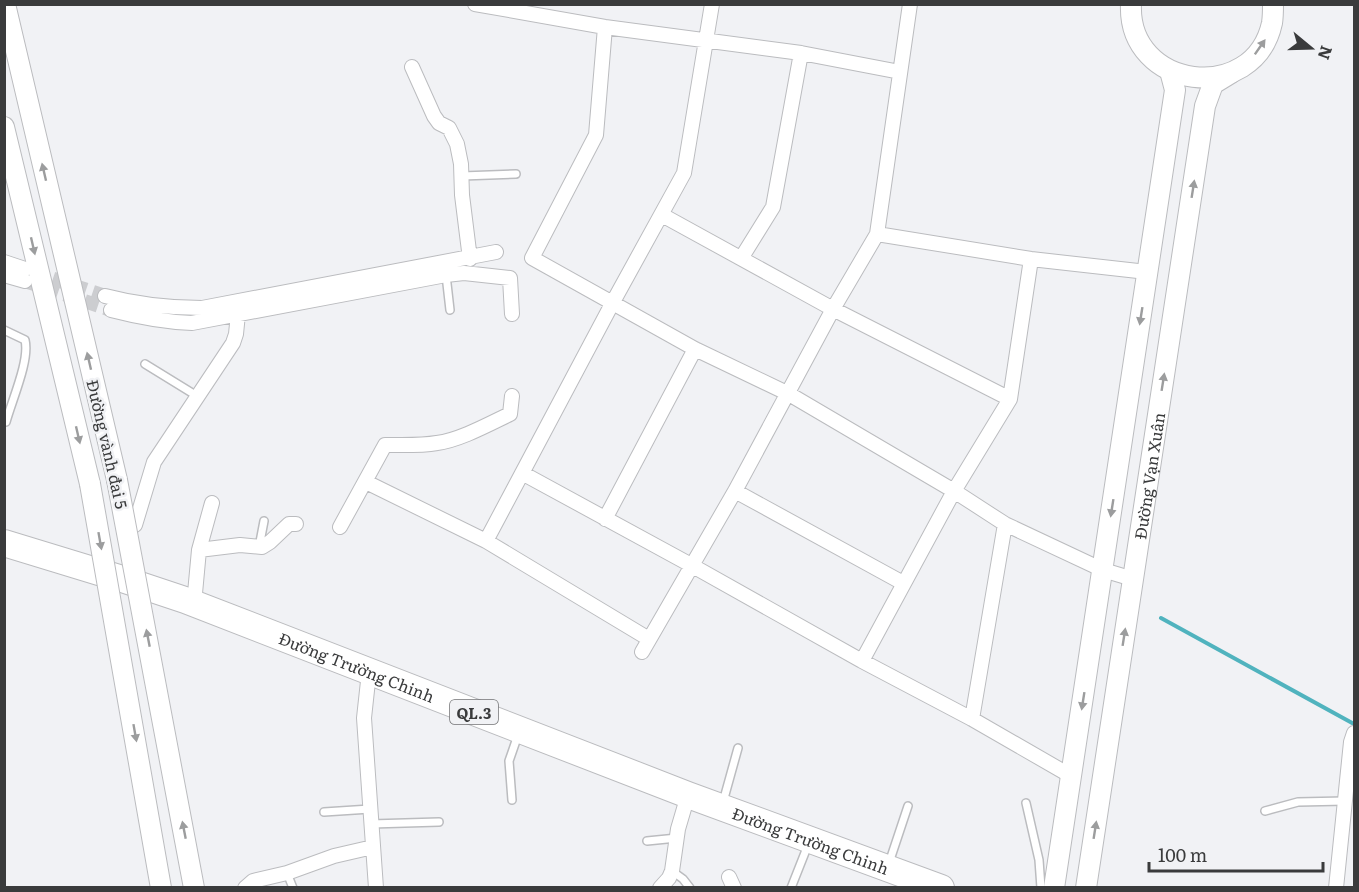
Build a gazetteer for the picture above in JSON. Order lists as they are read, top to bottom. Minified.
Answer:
{"streets":{"highway":["Đường Trường Chinh","QL.3"],"street":["Đường vành đai 5","Đường Vạn Xuân"]},"scale_bar":"100 m","north":"right"}
